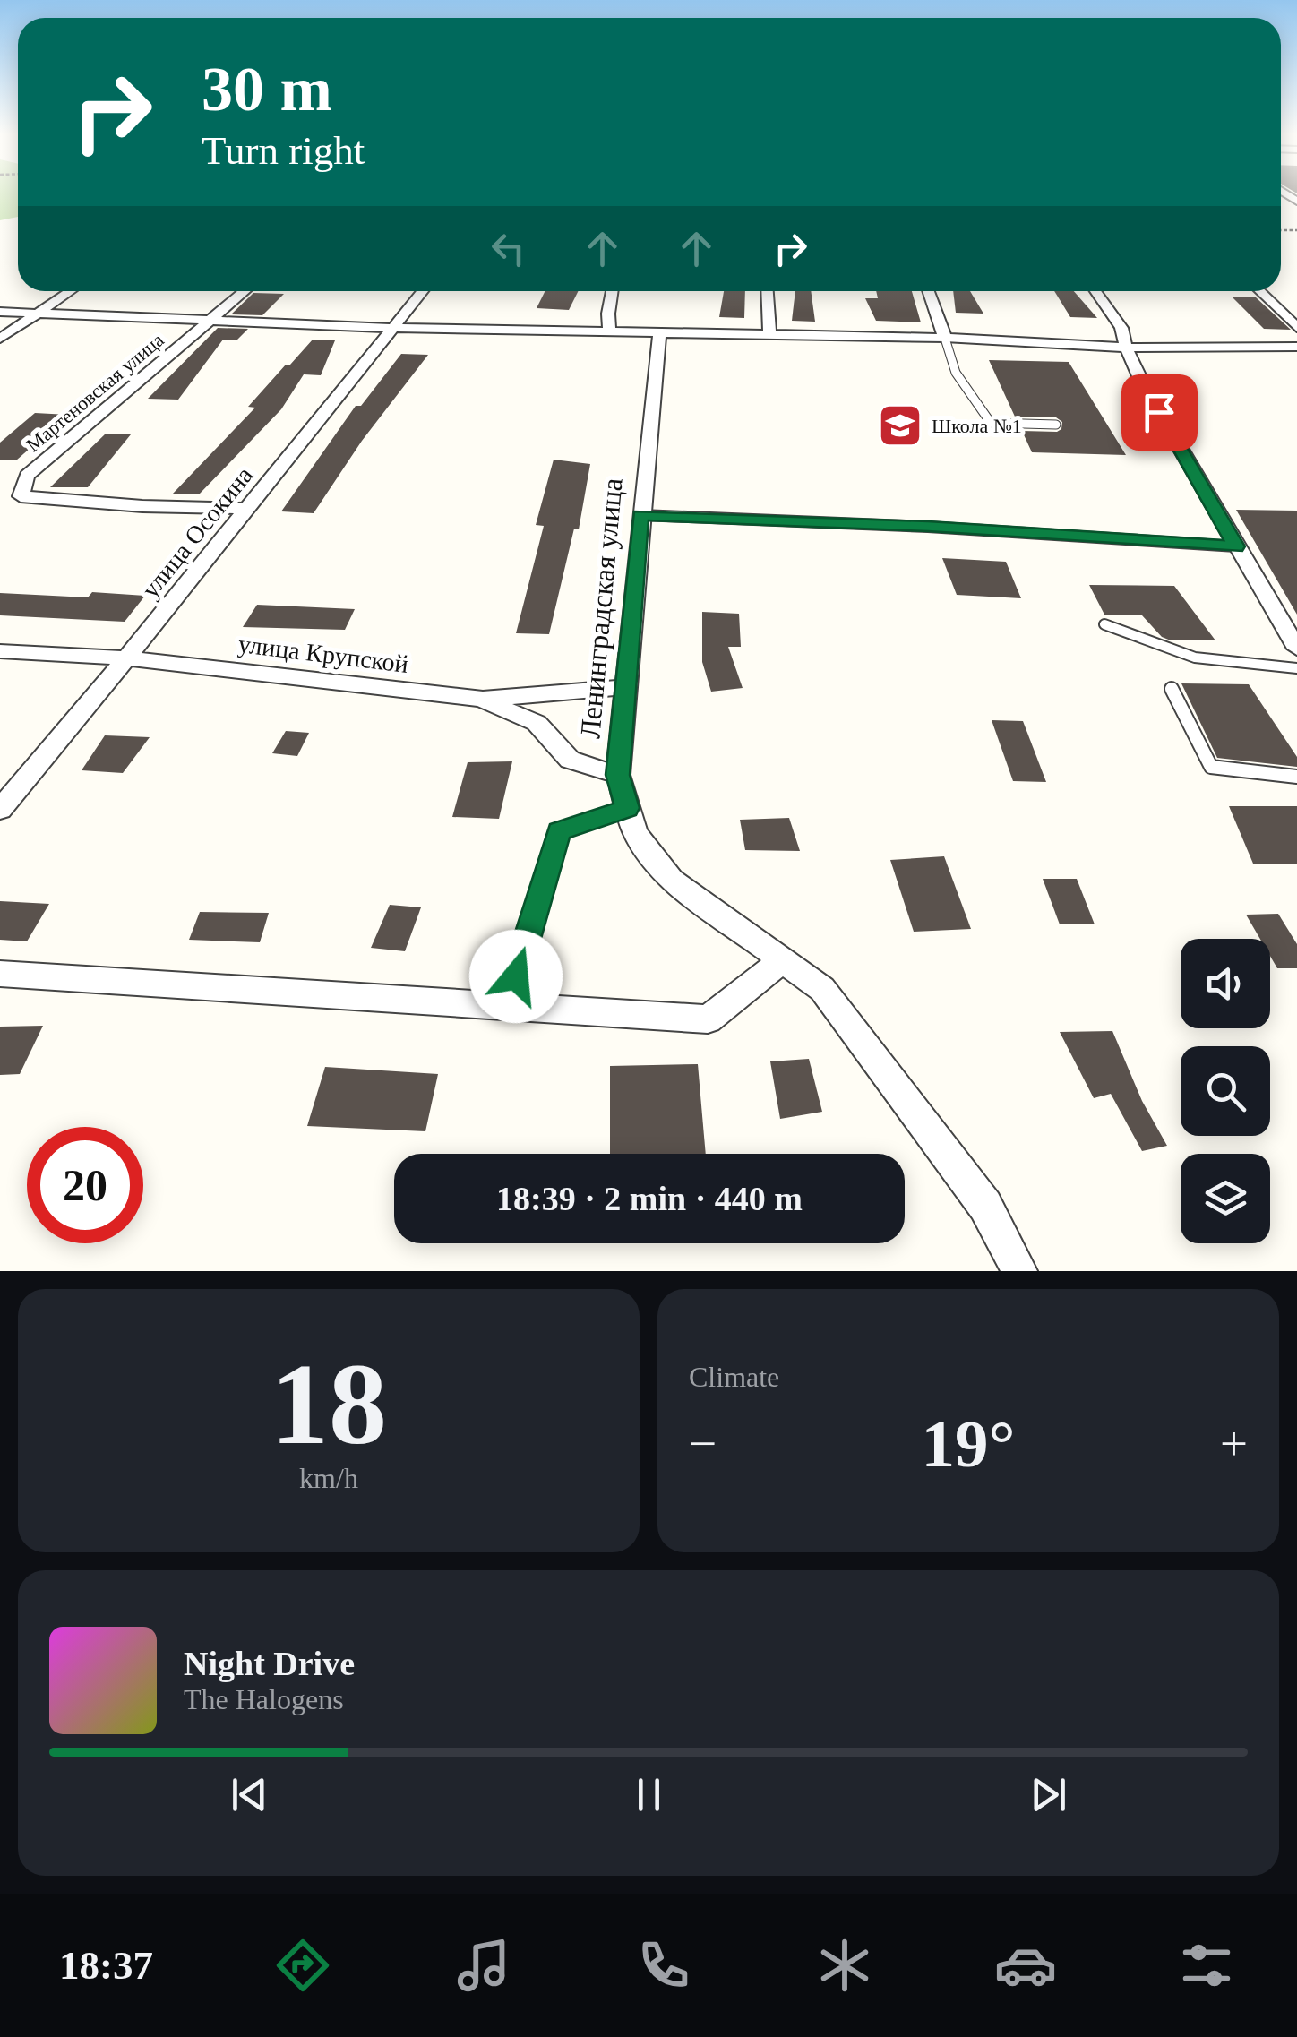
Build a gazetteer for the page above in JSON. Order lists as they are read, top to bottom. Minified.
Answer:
{"streets":{"street":["Мартеновская улица","улица Осокина","Ленинградская улица","улица Крупской"]},"crossings":[["Мартеновская улица","улица Осокина"],["улица Осокина","улица Крупской"],["Ленинградская улица","улица Крупской"]],"places":{"school or university":["Школа №1"]},"page":{"turn":["30 m","Turn right"],"limit":"20","trip":"18:39 · 2 min · 440 m","tile":[["18","km/h"],"Climate"],"heat":["−","19°","+"],"song":["Night Drive","The Halogens"],"tabs":"18:37"}}
